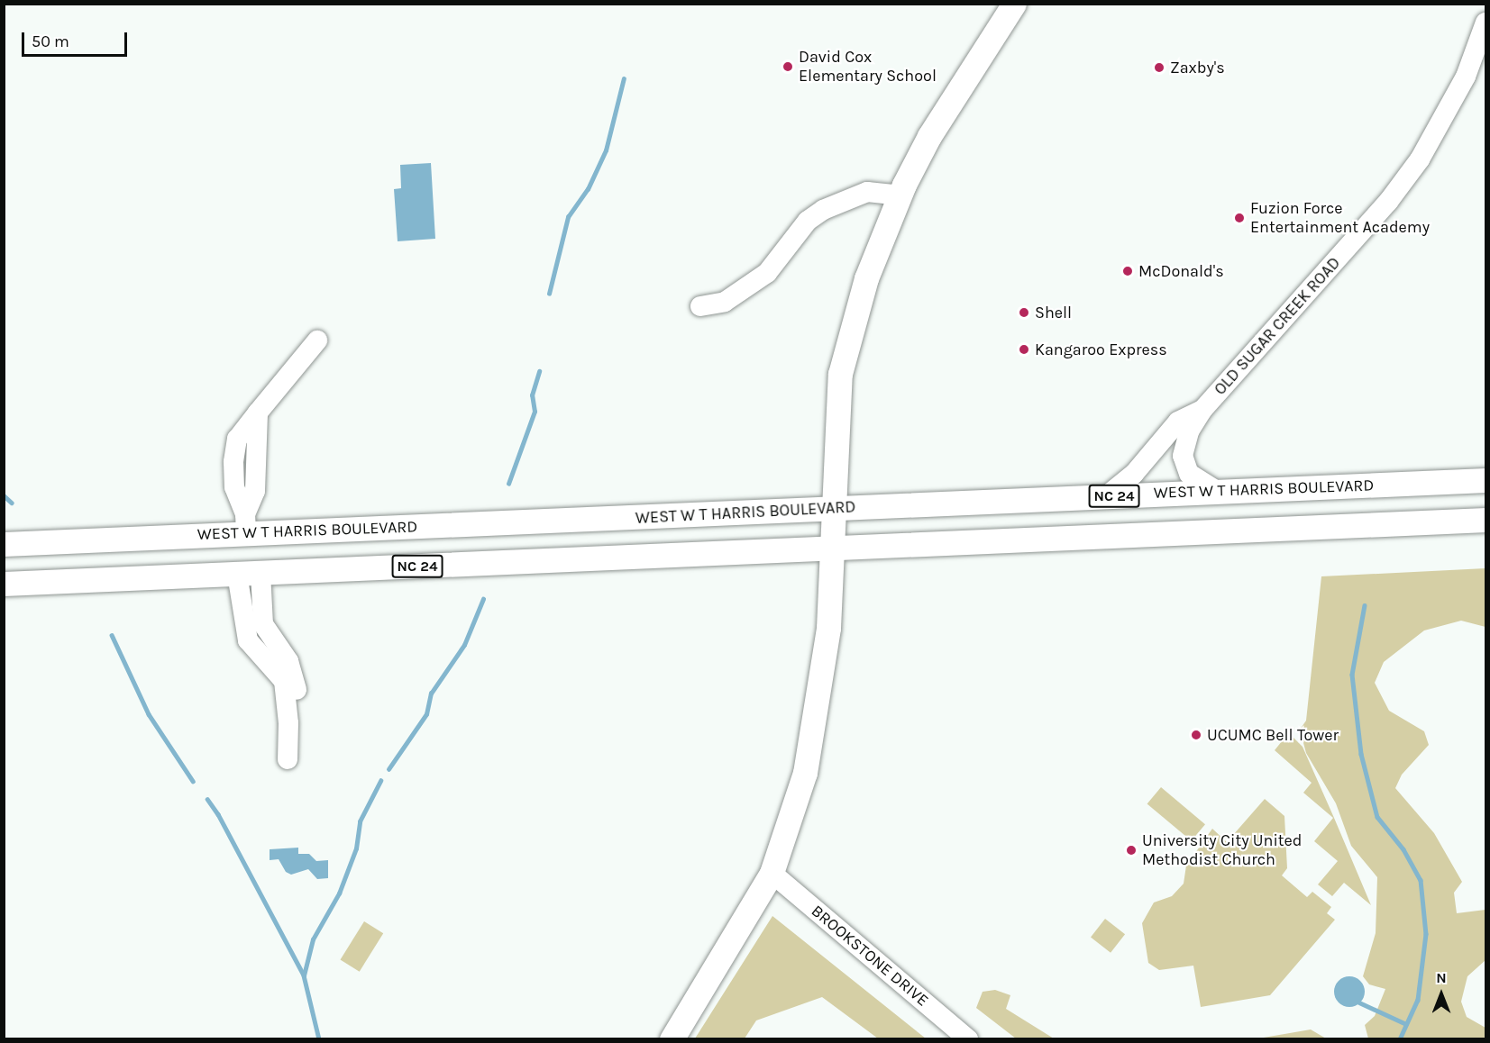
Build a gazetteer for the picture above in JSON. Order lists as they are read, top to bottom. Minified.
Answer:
{"streets":{"main road":["WEST W T HARRIS BOULEVARD","NC 24"],"street":["OLD SUGAR CREEK ROAD","BROOKSTONE DRIVE"]},"crossings":[["OLD SUGAR CREEK ROAD","WEST W T HARRIS BOULEVARD"]],"places":["David Cox Elementary School","Zaxby's","Fuzion Force Entertainment Academy","McDonald's","Shell","Kangaroo Express","UCUMC Bell Tower","University City United Methodist Church"],"scale_bar":"50 m","north":"top"}
